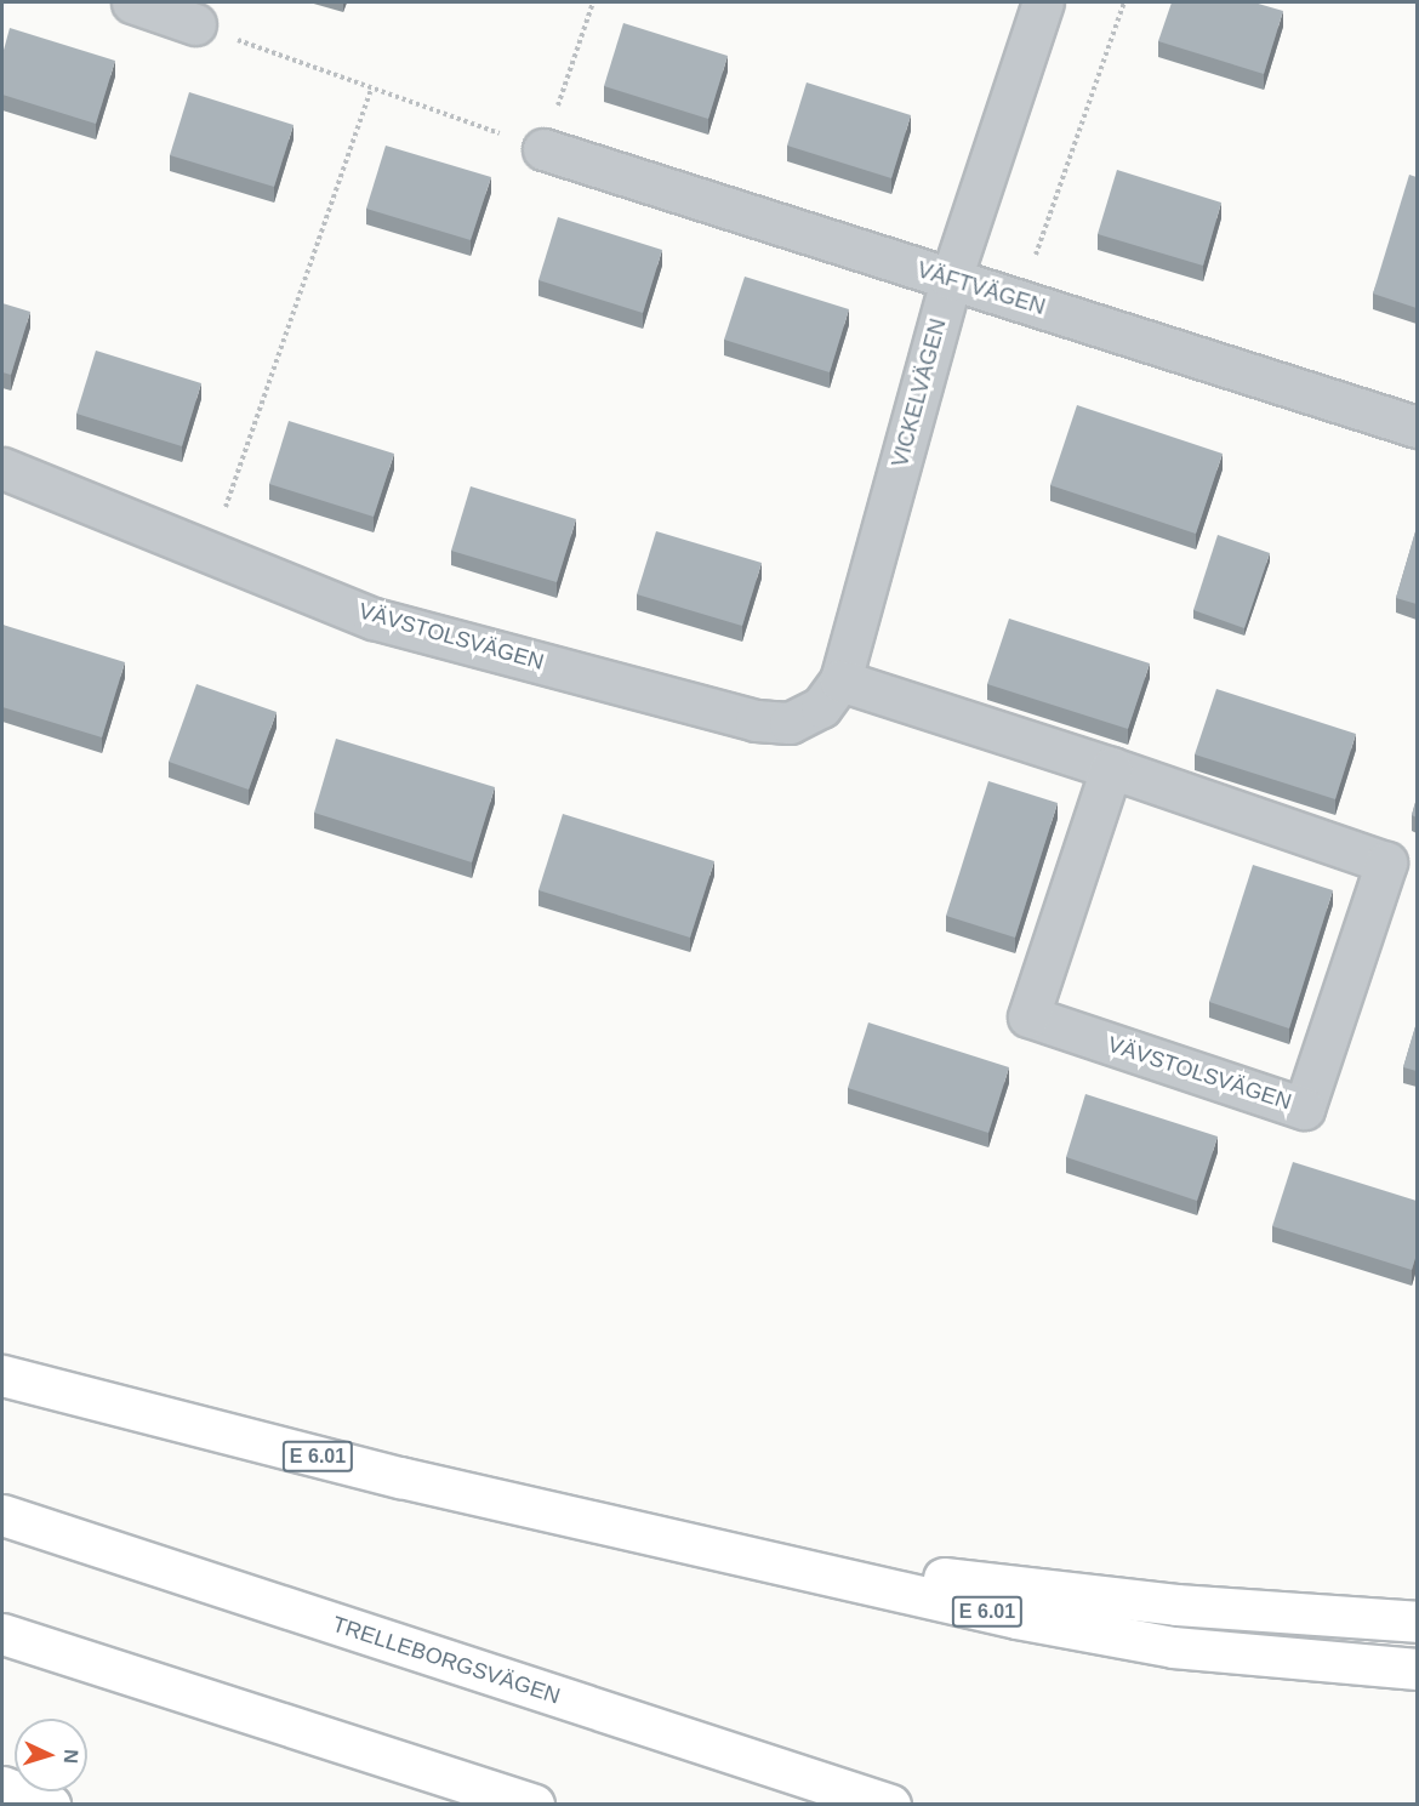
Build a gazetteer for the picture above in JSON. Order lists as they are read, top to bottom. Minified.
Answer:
{"streets":{"highway":["E 6.01","TRELLEBORGSVÄGEN"],"street":["VÄFTVÄGEN","VICKELVÄGEN","VÄVSTOLSVÄGEN"]},"crossings":[["VÄFTVÄGEN","VICKELVÄGEN"],["VICKELVÄGEN","VÄVSTOLSVÄGEN"]],"north":"right"}
